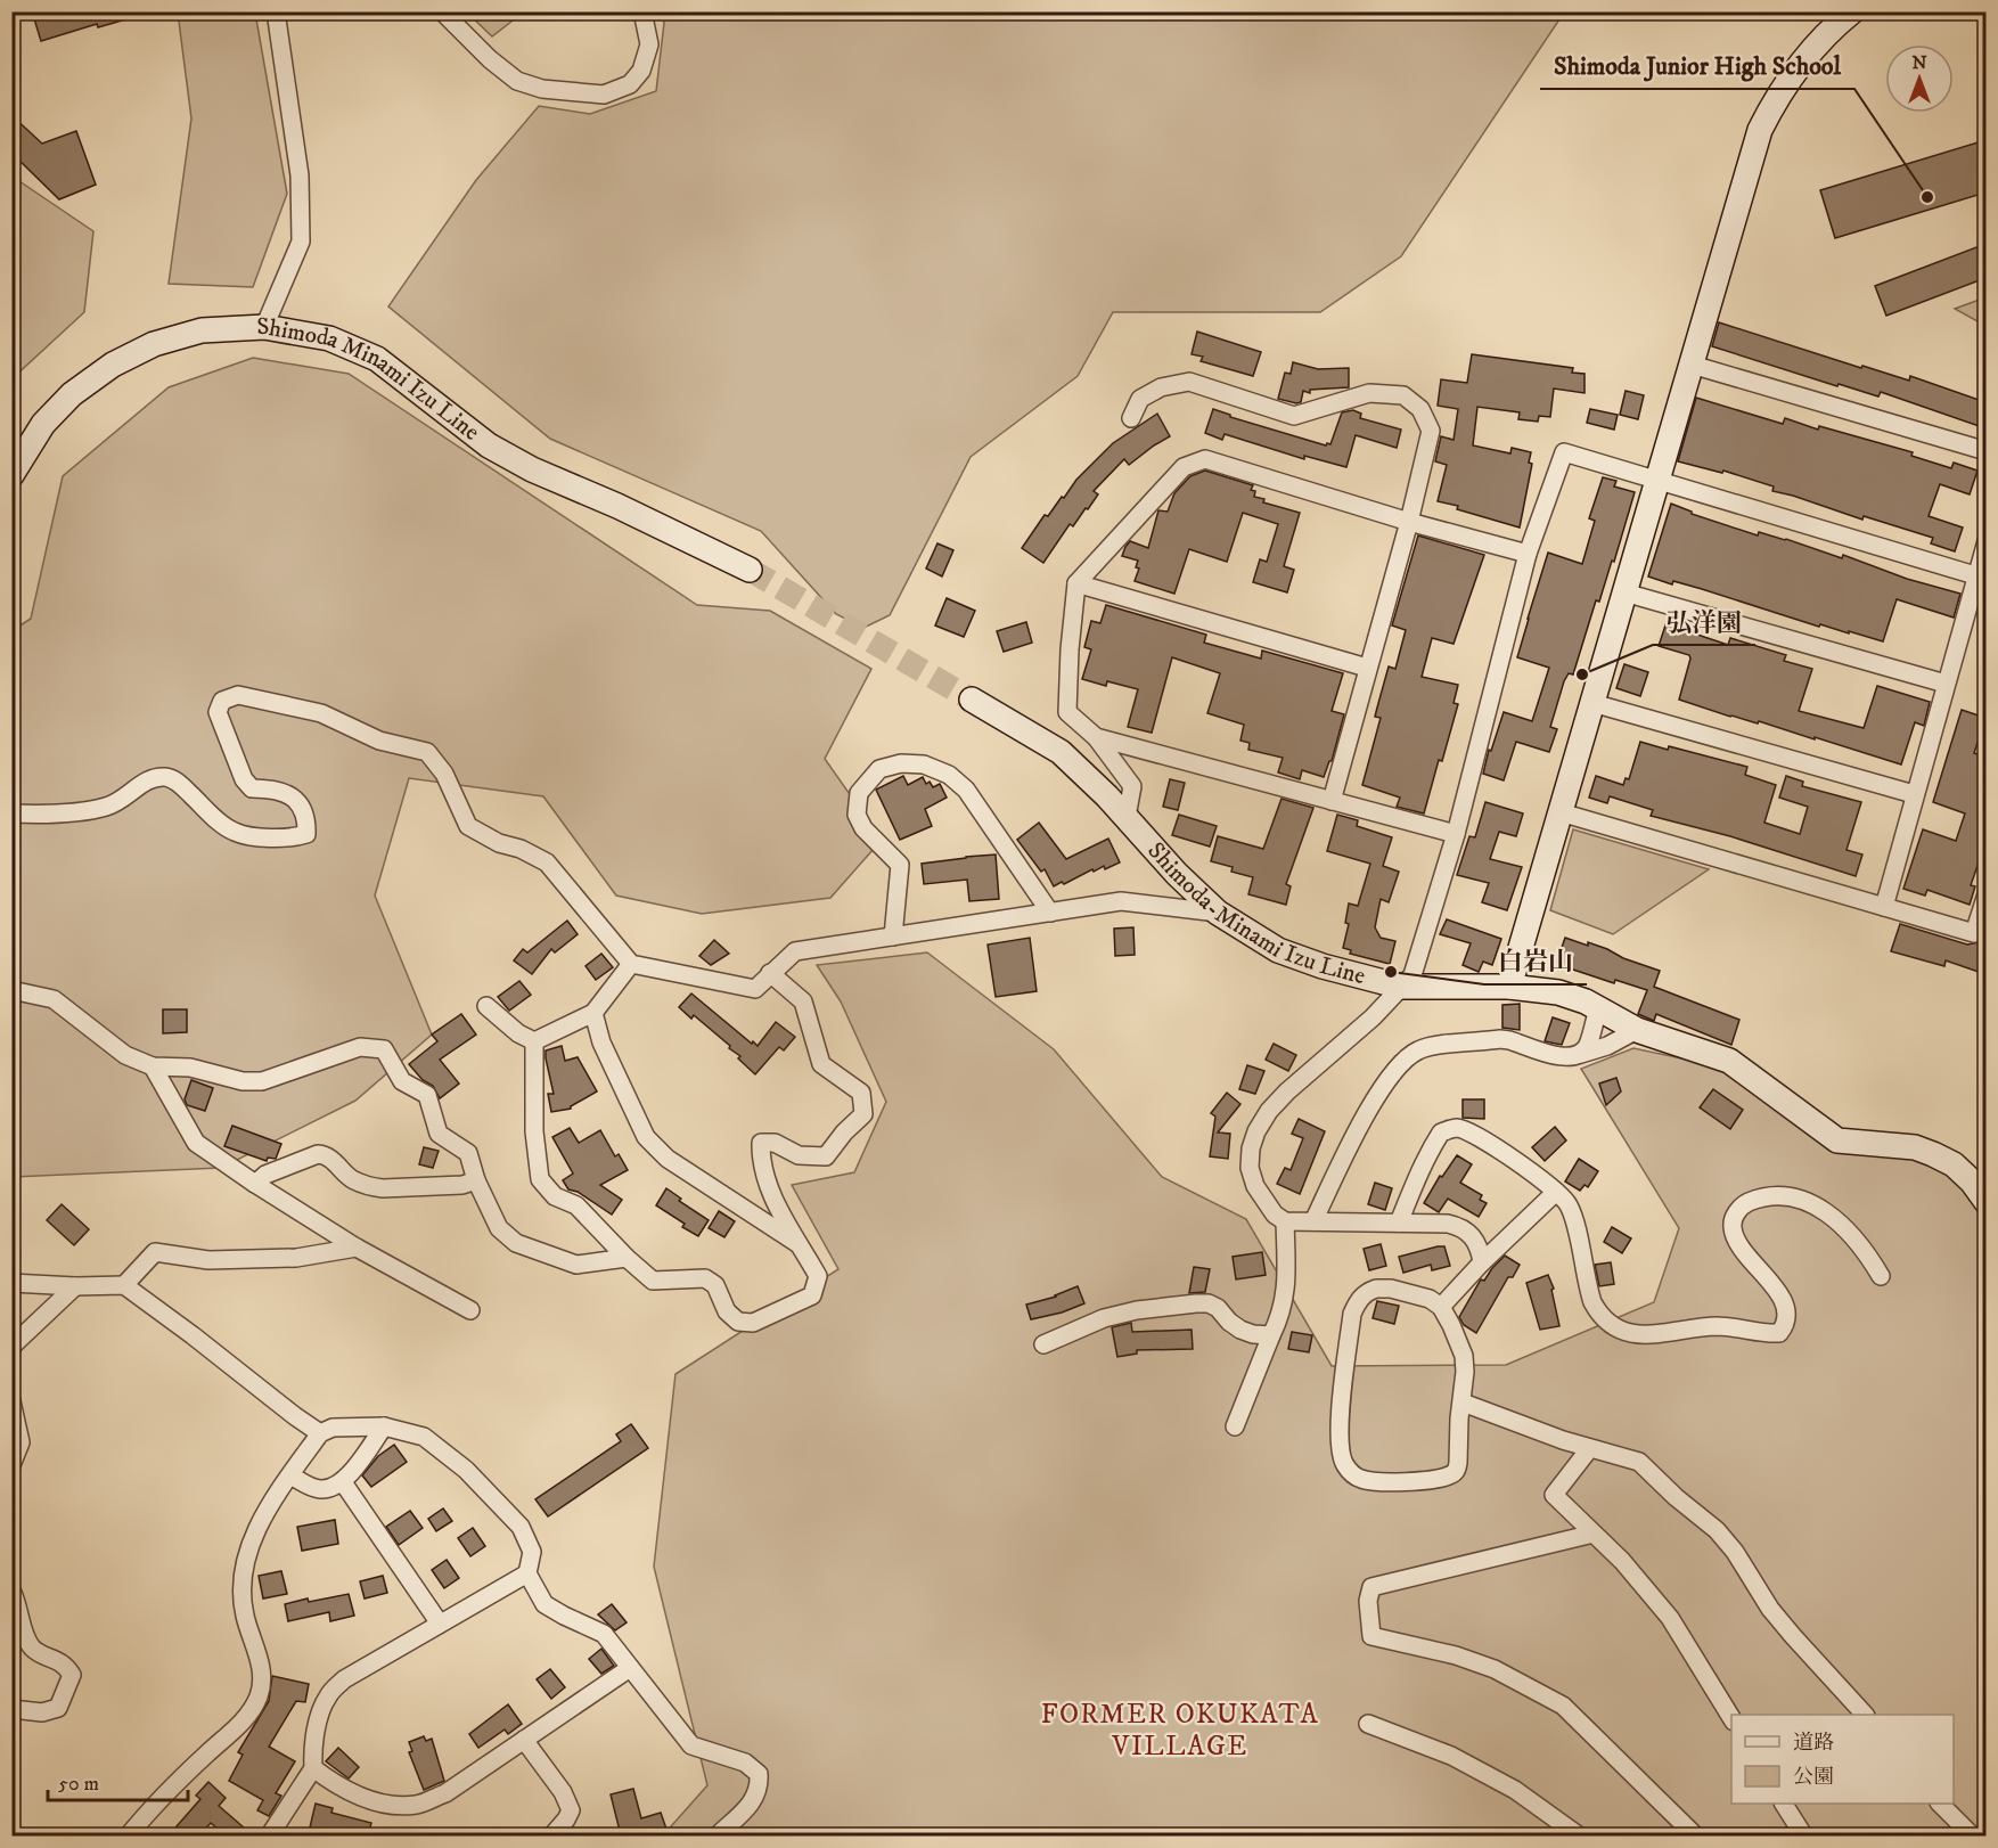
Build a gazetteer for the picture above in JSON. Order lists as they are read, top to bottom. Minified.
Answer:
{"streets":{"main road":["Shimoda Minami Izu Line","Shimoda-Minami Izu Line"]},"districts":["FORMER OKUKATA VILLAGE"],"places":["Shimoda Junior High School","弘洋園","白岩山"],"legend":["道路","公園"],"scale_bar":"50 m","north":"top"}
